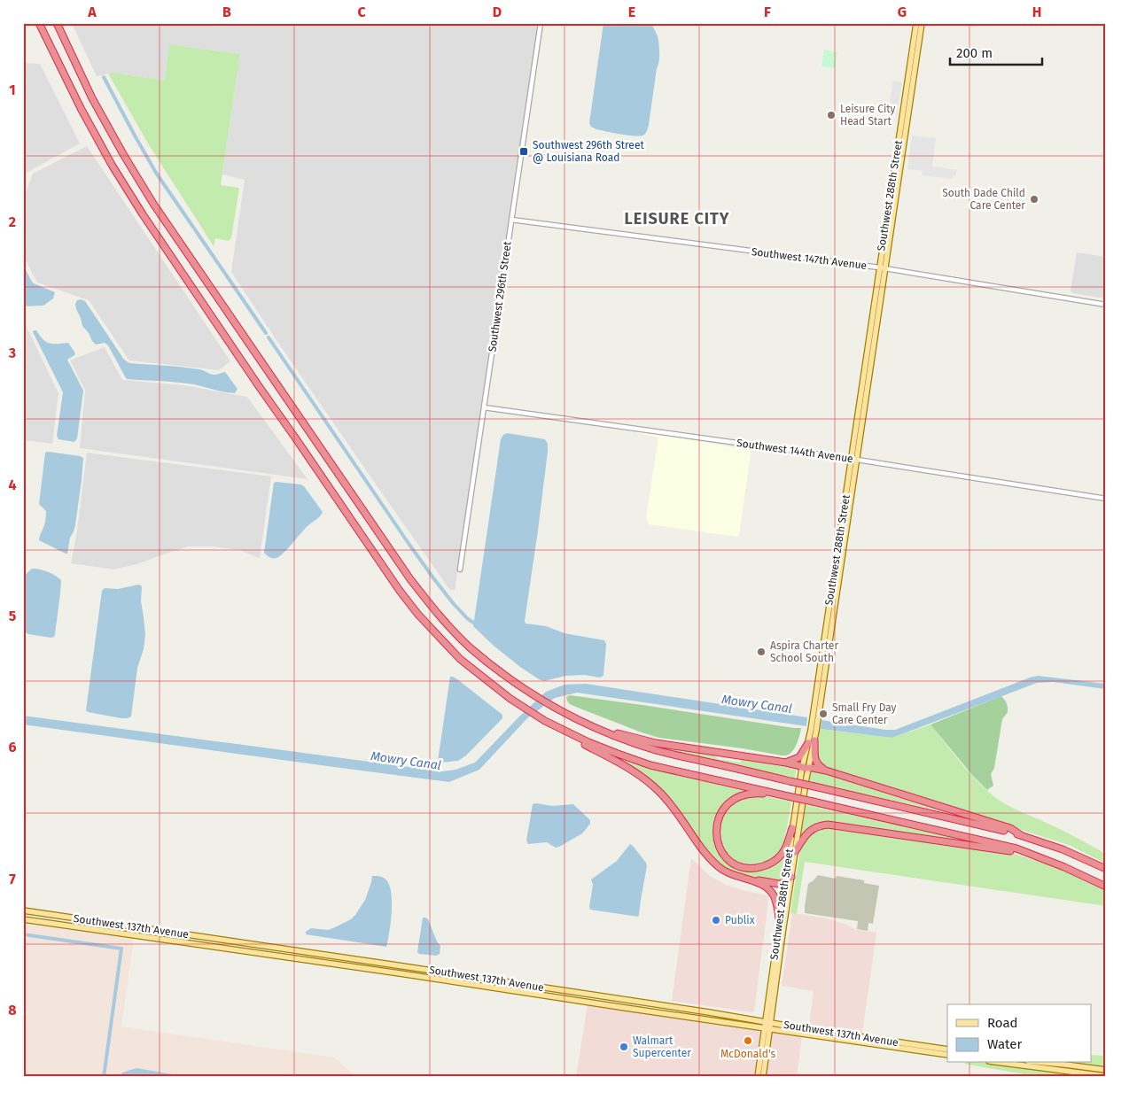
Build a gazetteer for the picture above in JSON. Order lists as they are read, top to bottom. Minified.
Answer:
{"streets":{"main road":["Southwest 288th Street","Southwest 137th Avenue"],"street":["Southwest 147th Avenue","Southwest 296th Street","Southwest 144th Avenue"]},"crossings":[["Southwest 288th Street","Southwest 147th Avenue"],["Southwest 288th Street","Southwest 144th Avenue"],["Southwest 288th Street","Southwest 137th Avenue"],["Southwest 147th Avenue","Southwest 296th Street"],["Southwest 296th Street","Southwest 144th Avenue"]],"districts":["LEISURE CITY"],"water":["Mowry Canal"],"places":{"other":["Leisure City Head Start","South Dade Child Care Center","Aspira Charter School South","Small Fry Day Care Center","Publix","McDonald's","Walmart Supercenter"],"transit":["Southwest 296th Street @ Louisiana Road"]},"legend":["Road","Water"],"scale_bar":"200 m","grid":{"columns":["A","B","C","D","E","F","G","H"],"rows":["1","2","3","4","5","6","7","8"]}}
